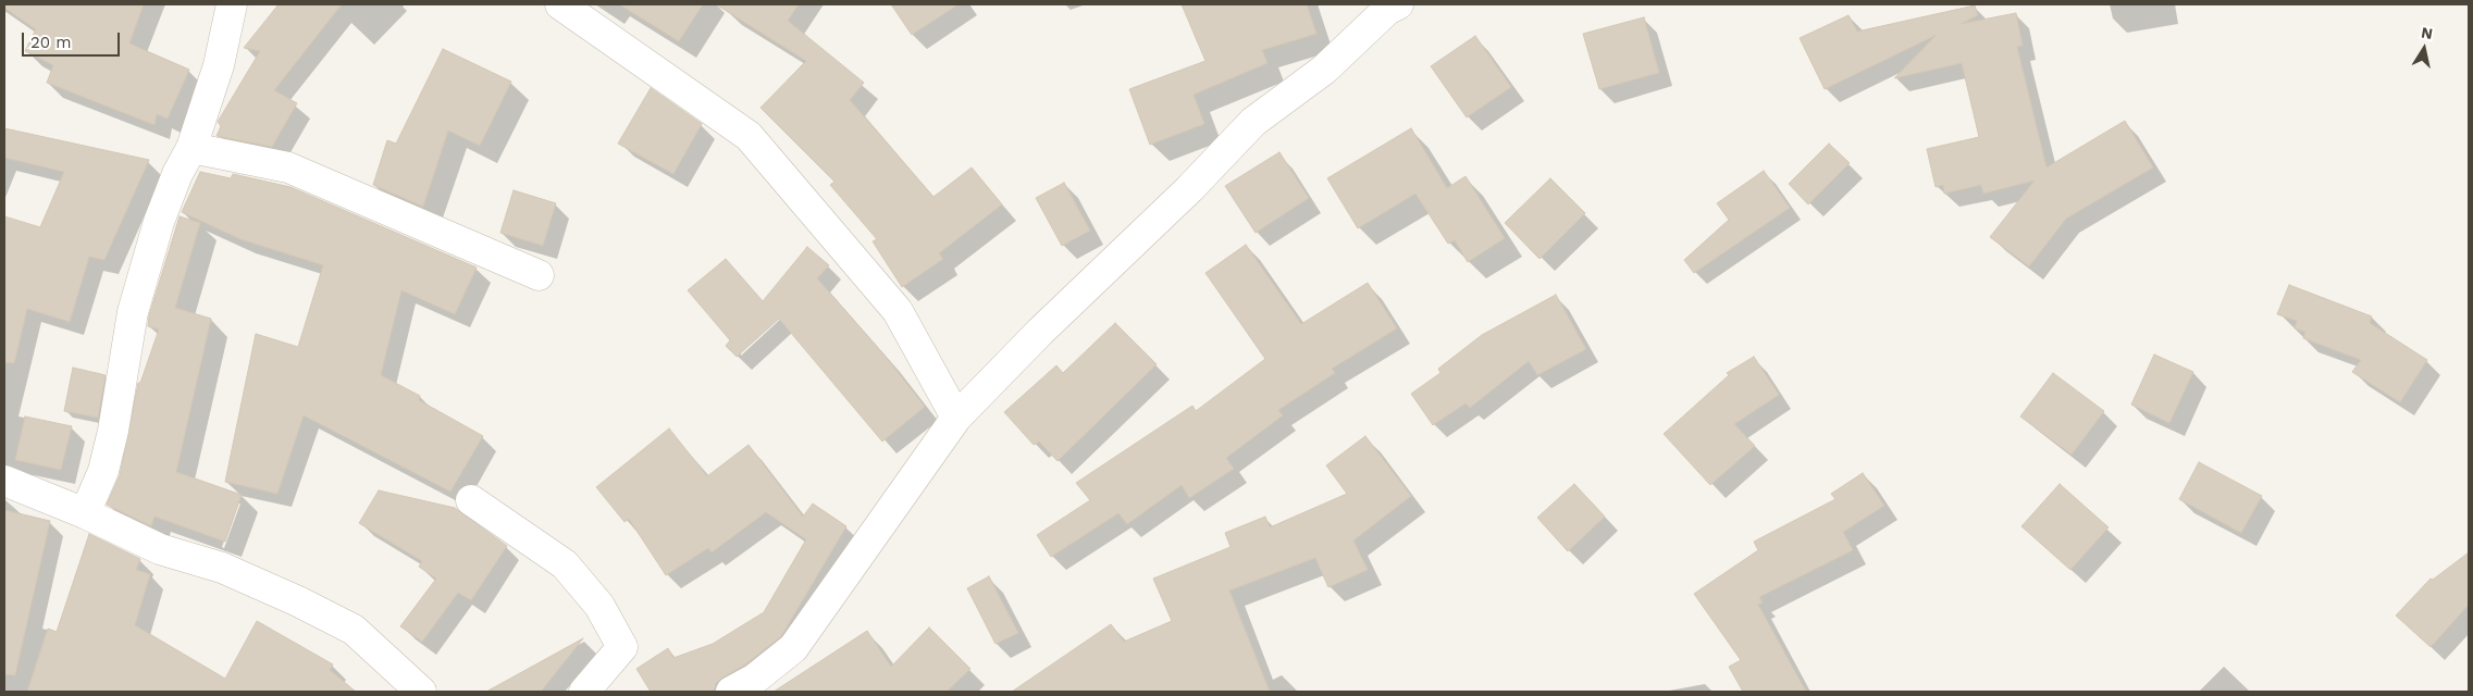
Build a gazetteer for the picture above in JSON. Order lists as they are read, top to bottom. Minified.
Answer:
{"scale_bar":"20 m","north":"top"}
